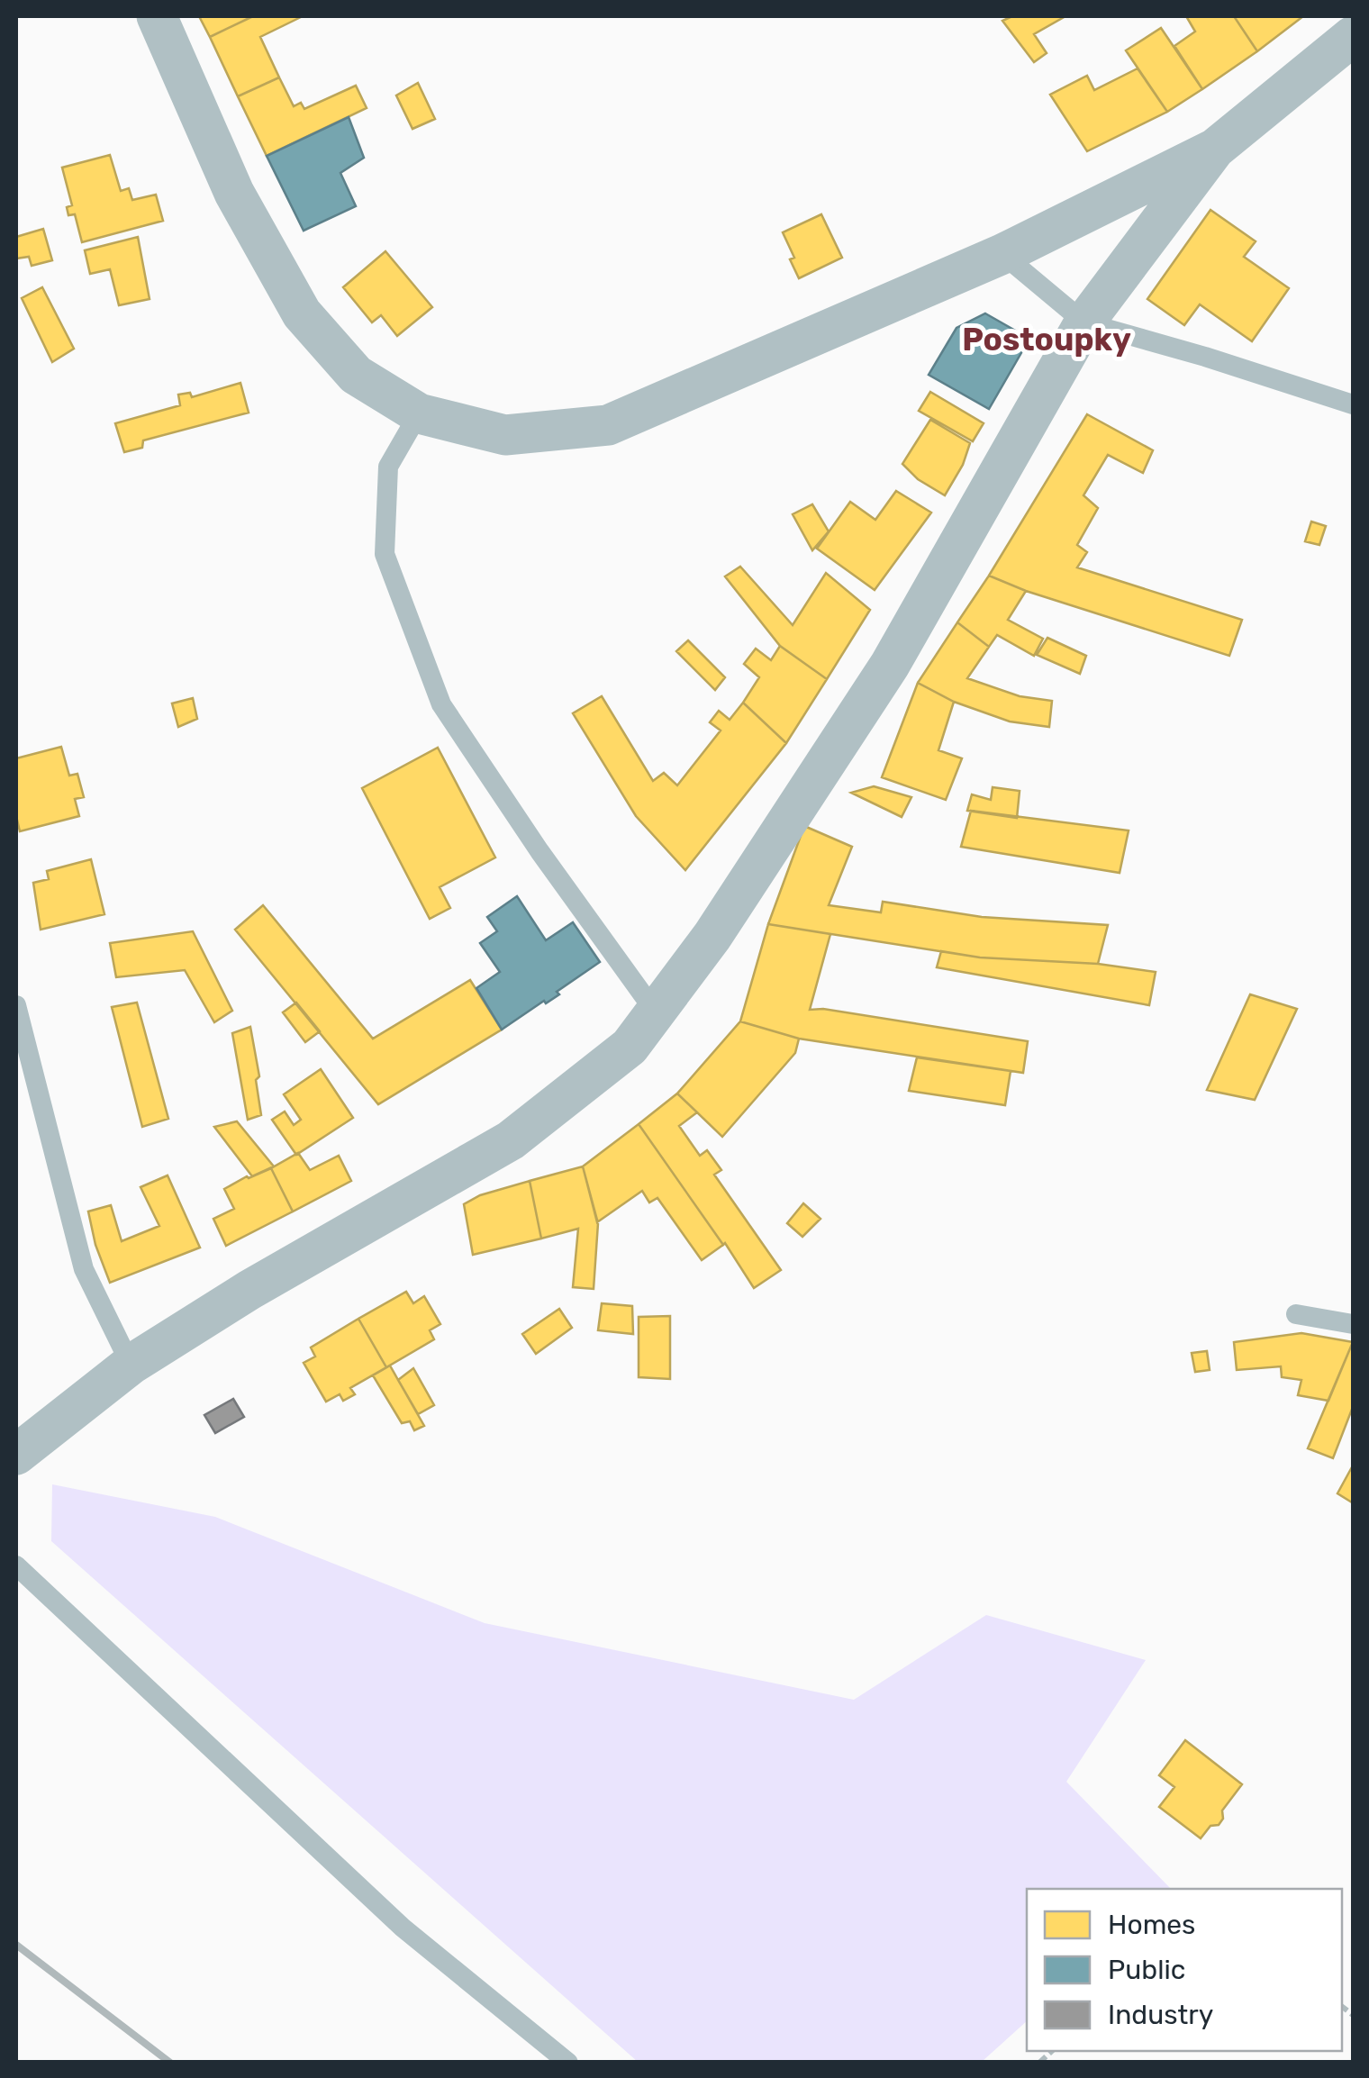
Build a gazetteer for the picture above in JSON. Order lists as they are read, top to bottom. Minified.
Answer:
{"districts":["Postoupky"],"legend":["Homes","Public","Industry"]}
